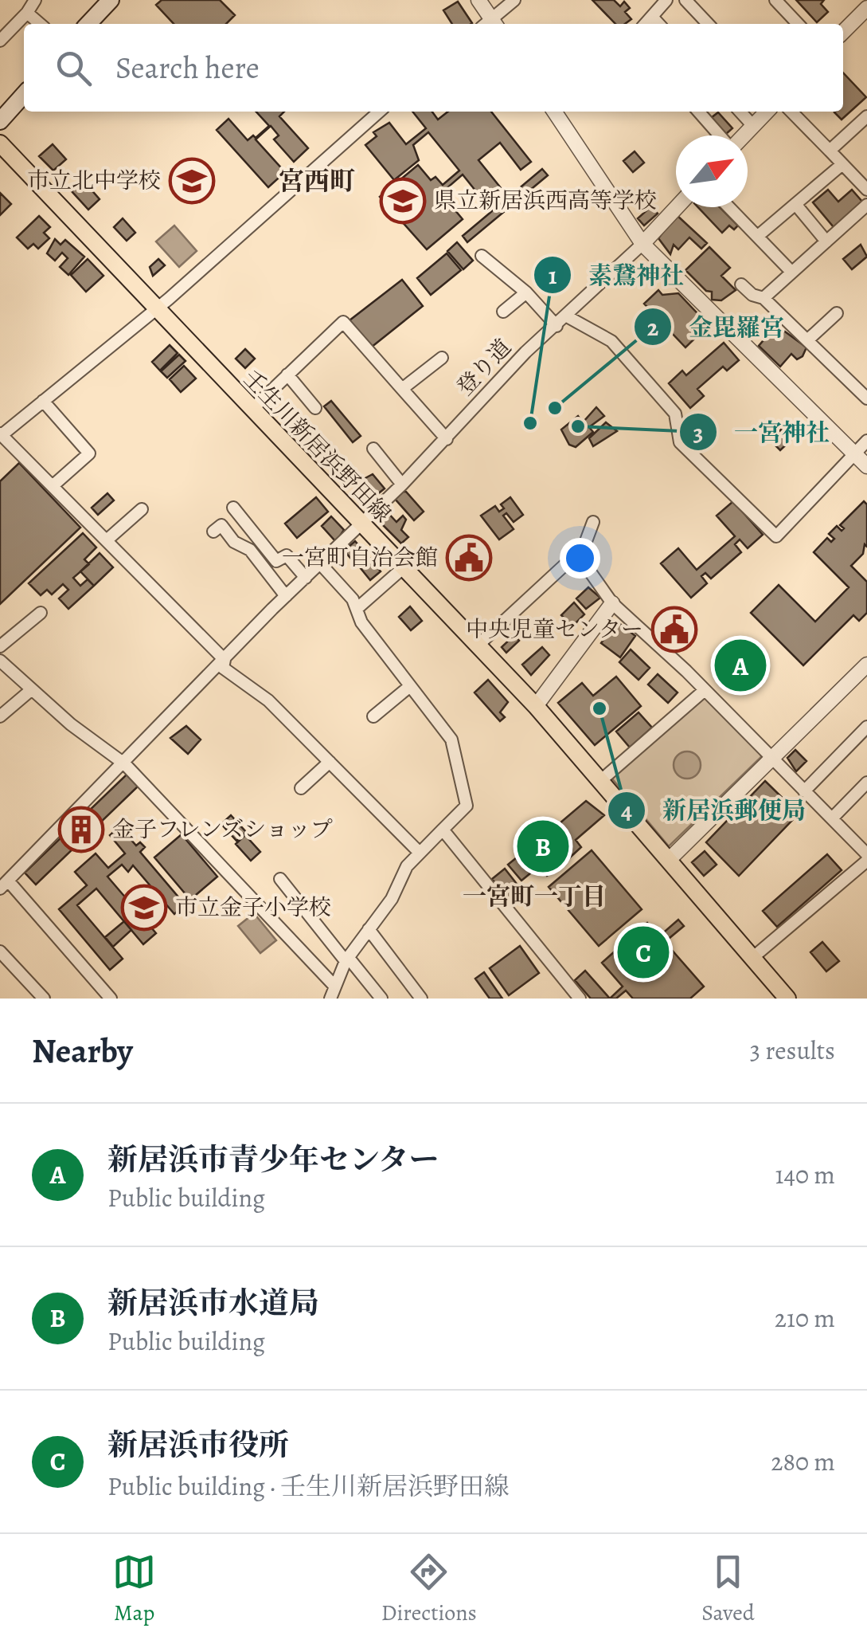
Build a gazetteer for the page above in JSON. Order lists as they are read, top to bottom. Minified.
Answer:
{"streets":{"main road":["壬生川新居浜野田線"],"street":["登り道"]},"crossings":[["登り道","壬生川新居浜野田線"]],"districts":["宮西町","一宮町一丁目"],"places":{"school or university":["市立北中学校","県立新居浜西高等学校","市立金子小学校"],"other":["金毘羅宮","素鵞神社","一宮神社","新居浜郵便局"],"public building":["一宮町自治会館","中央児童センター"],"building":["金子フレンズショップ"]},"north":"top right","page":{"search":"Search here","pins":["A","B","C"],"heading":["Nearby","3 results"],"list":[{"mark":"A","name":"新居浜市青少年センター","note":"Public building","value":"140 m"},{"mark":"B","name":"新居浜市水道局","note":"Public building","value":"210 m"},{"mark":"C","name":"新居浜市役所","note":"Public building · 壬生川新居浜野田線","value":"280 m"}],"nav":["Map","Directions","Saved"]}}
